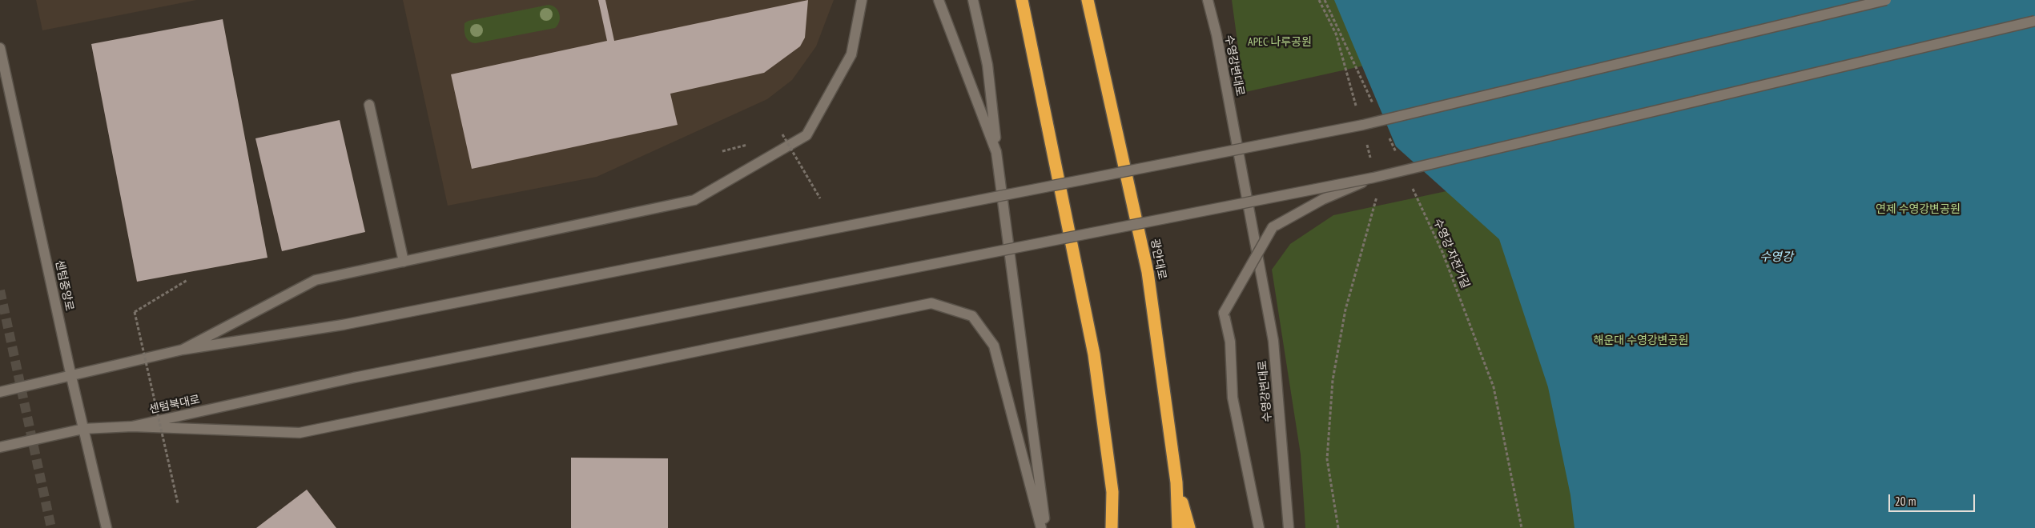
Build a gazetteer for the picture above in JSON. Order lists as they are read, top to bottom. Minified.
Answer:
{"streets":{"highway":["광안대로"],"main road":["수영강변대로","센텀중앙로","센텀북대로"],"path":["수영강 자전거길"]},"crossings":[["센텀중앙로","센텀북대로"]],"water":["수영강"],"parks":["APEC 나루공원","연제 수영강변공원","해운대 수영강변공원"],"scale_bar":"20 m"}
